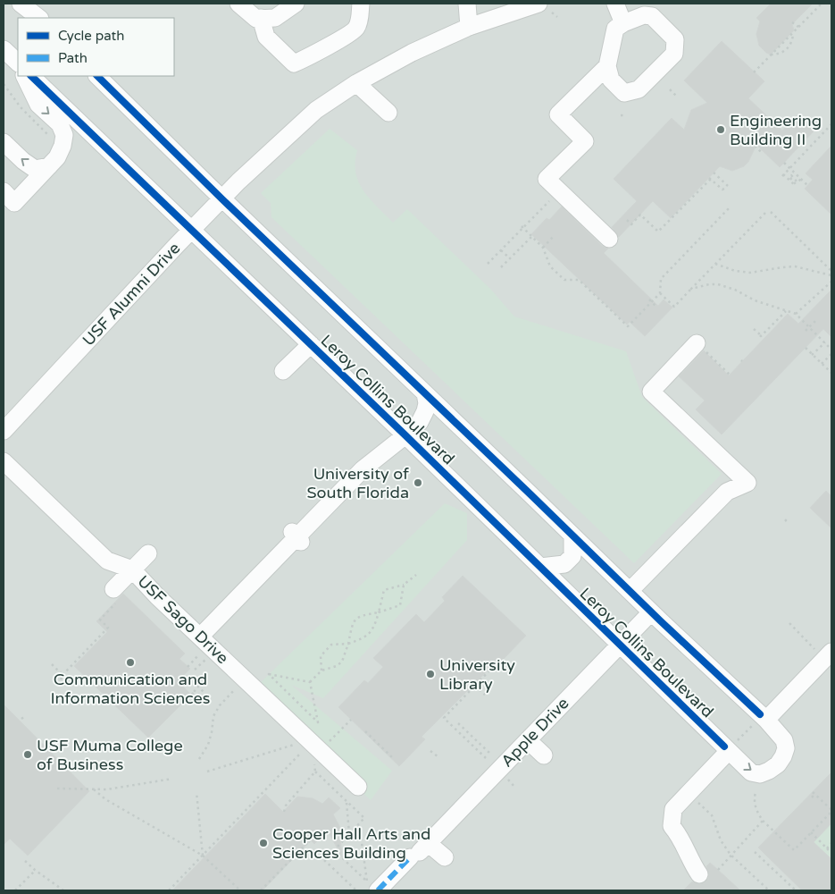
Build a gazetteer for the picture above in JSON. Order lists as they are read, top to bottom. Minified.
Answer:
{"streets":{"street":["USF Alumni Drive","Leroy Collins Boulevard","USF Sago Drive","Apple Drive"]},"crossings":[["USF Alumni Drive","Leroy Collins Boulevard"],["Leroy Collins Boulevard","Apple Drive"]],"places":["Engineering Building II","University of South Florida","Communication and Information Sciences","University Library","USF Muma College of Business","Cooper Hall Arts and Sciences Building"],"legend":["Cycle path","Path"]}
